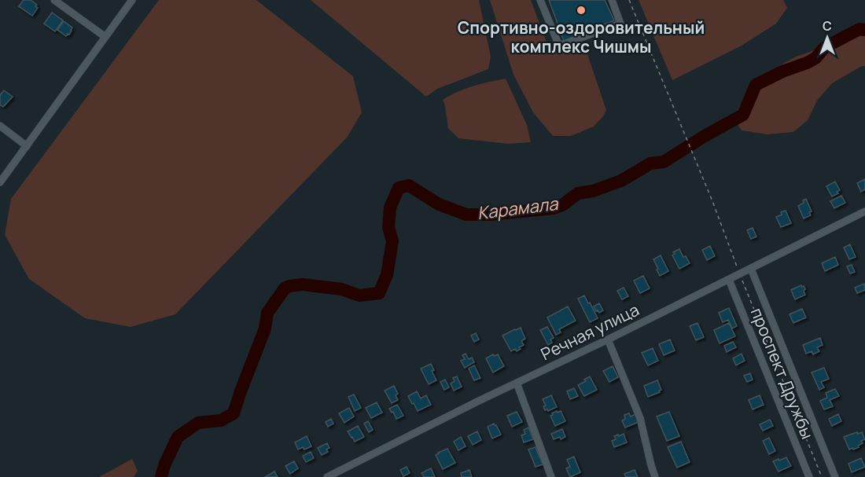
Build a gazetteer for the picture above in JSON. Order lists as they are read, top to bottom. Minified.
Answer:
{"streets":{"street":["Речная улица","проспект Дружбы"]},"crossings":[["Речная улица","проспект Дружбы"]],"water":["Карамала"],"places":["Спортивно-оздоровительный комплекс Чишмы"],"north":"top"}
